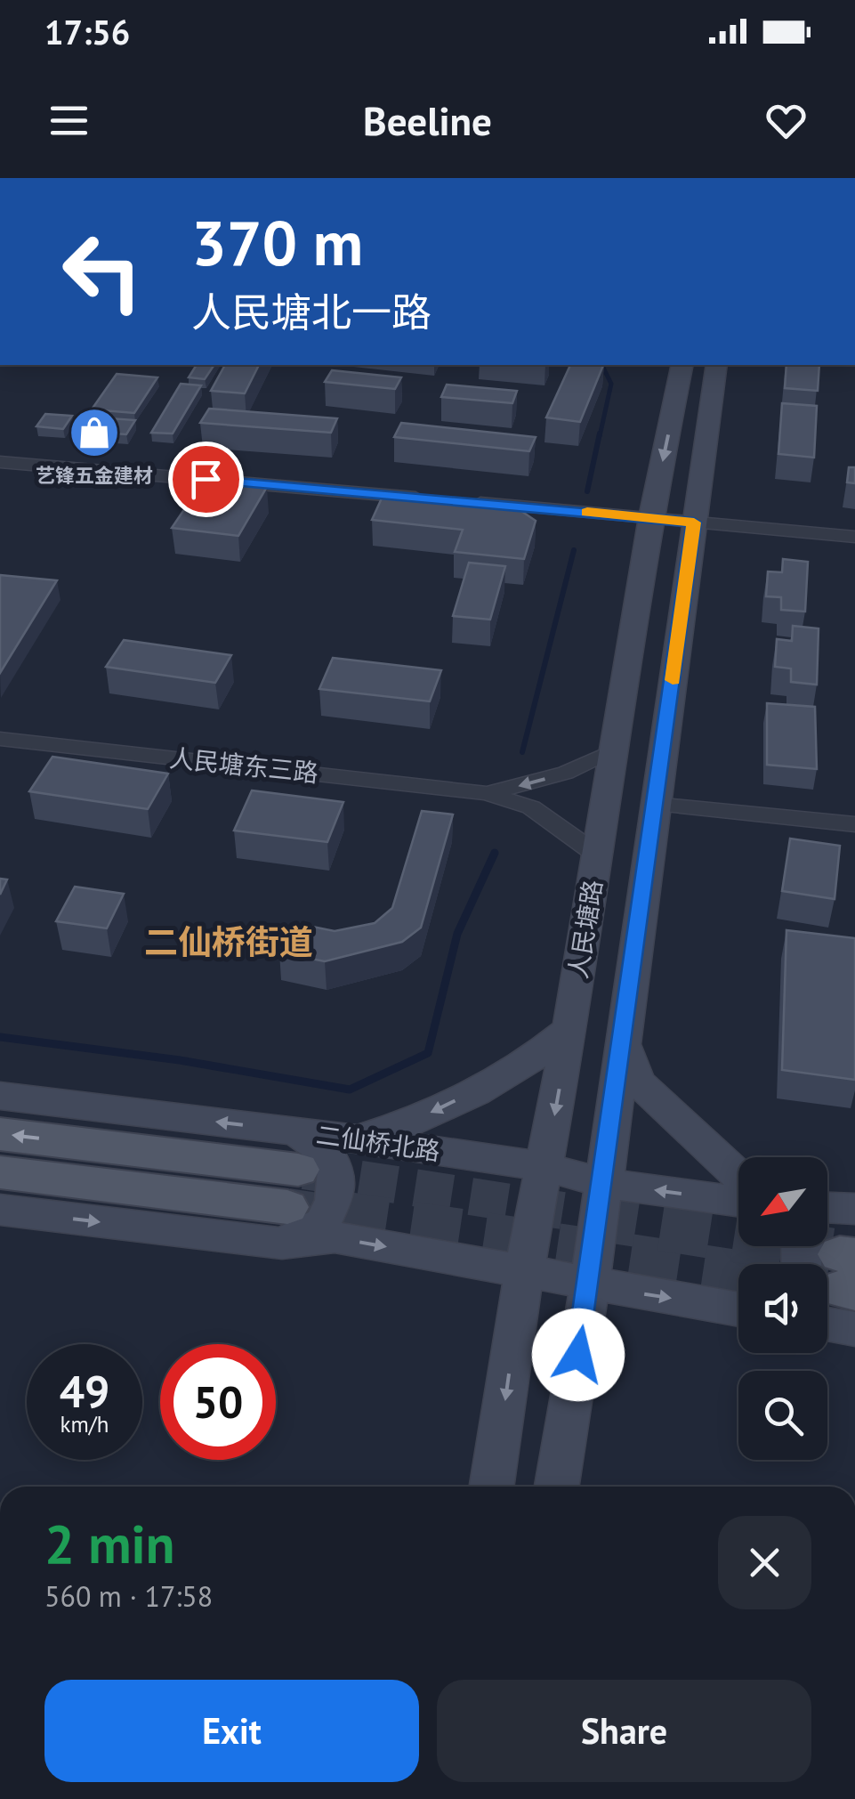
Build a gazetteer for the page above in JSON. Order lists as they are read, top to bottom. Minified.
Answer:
{"streets":{"main road":["人民塘路","二仙桥北路"],"street":["人民塘东三路"]},"crossings":[["人民塘东三路","人民塘路"],["人民塘路","二仙桥北路"]],"districts":["二仙桥街道"],"places":{"shop":["艺锋五金建材"]},"north":"bottom left","page":{"status":"17:56","header":"Beeline","turn":["370 m","人民塘北一路"],"speed":"49 km/h","limit":"50","heading":["2 min","560 m · 17:58"],"buttons":["Exit","Share"]}}
